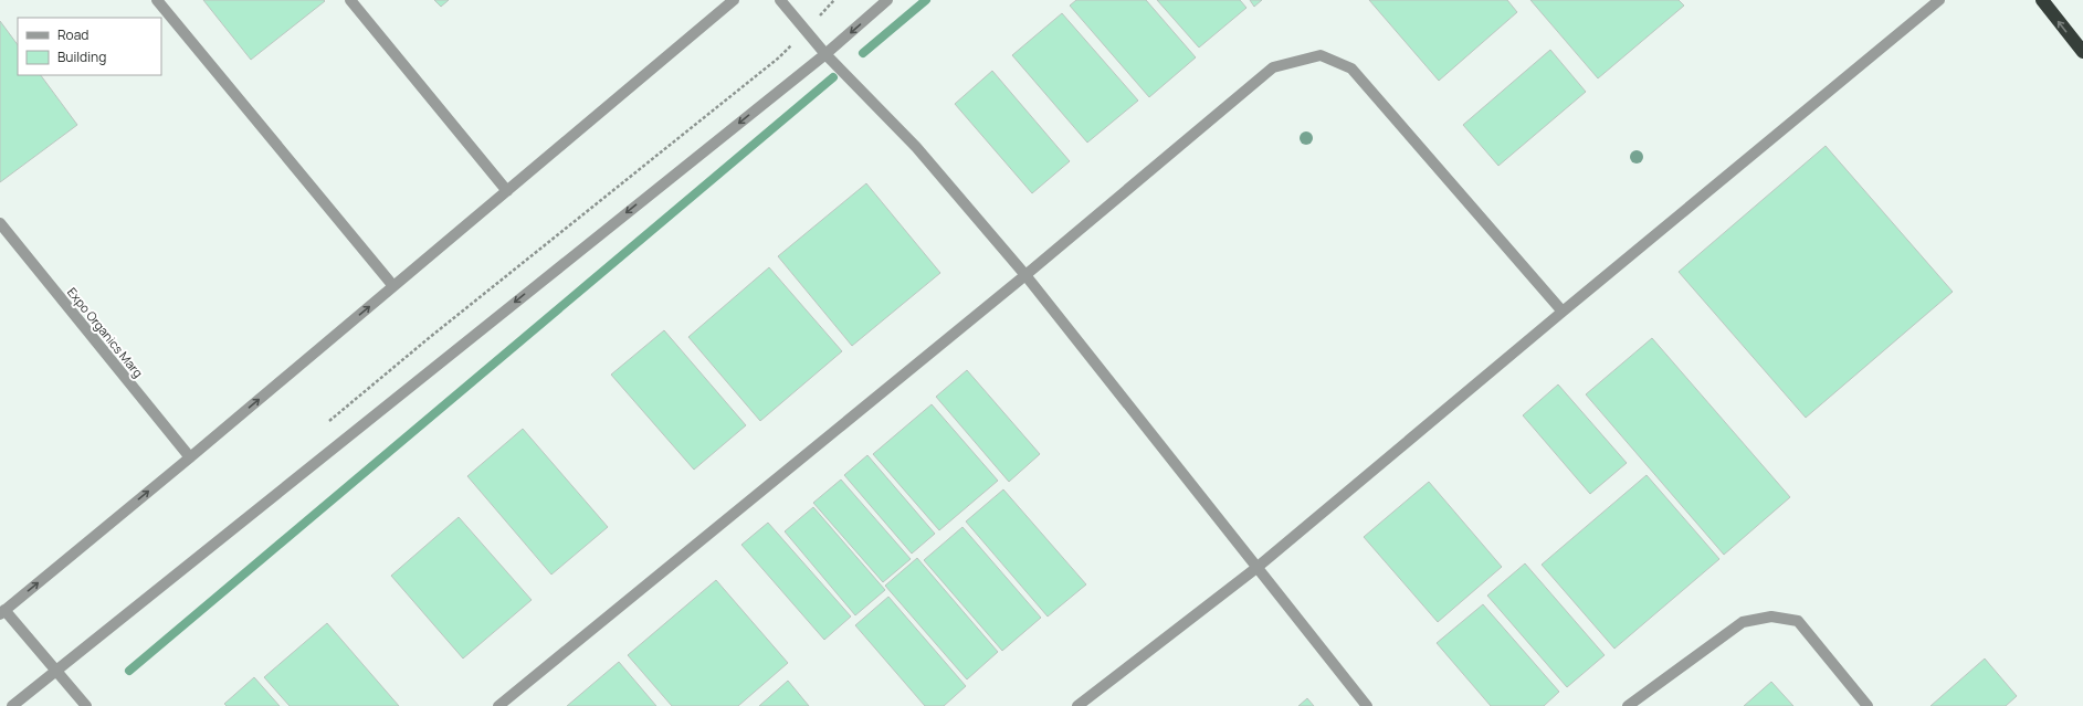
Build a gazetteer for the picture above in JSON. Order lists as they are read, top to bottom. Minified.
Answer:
{"streets":{"street":["Expo Organics Marg"]},"legend":["Road","Building"]}
